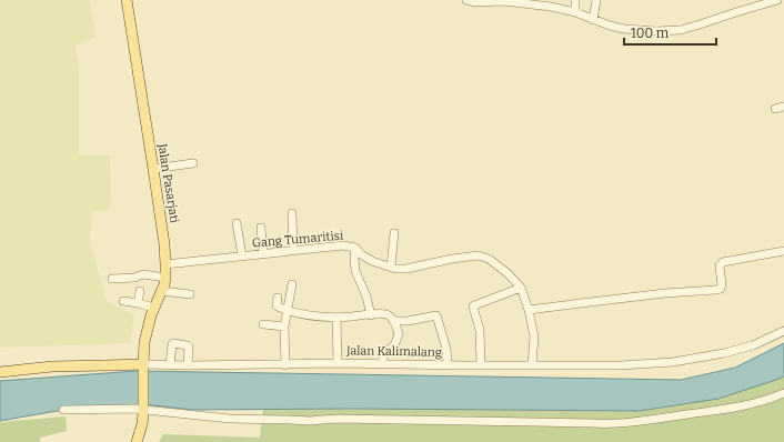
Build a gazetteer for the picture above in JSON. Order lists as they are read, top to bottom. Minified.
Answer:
{"streets":{"main road":["Jalan Pasarjati","Jalan Kalimalang"],"street":["Gang Tumaritisi"]},"crossings":[["Jalan Pasarjati","Gang Tumaritisi"],["Jalan Pasarjati","Jalan Kalimalang"],["Gang Tumaritisi","Jalan Kalimalang"]],"scale_bar":"100 m"}
